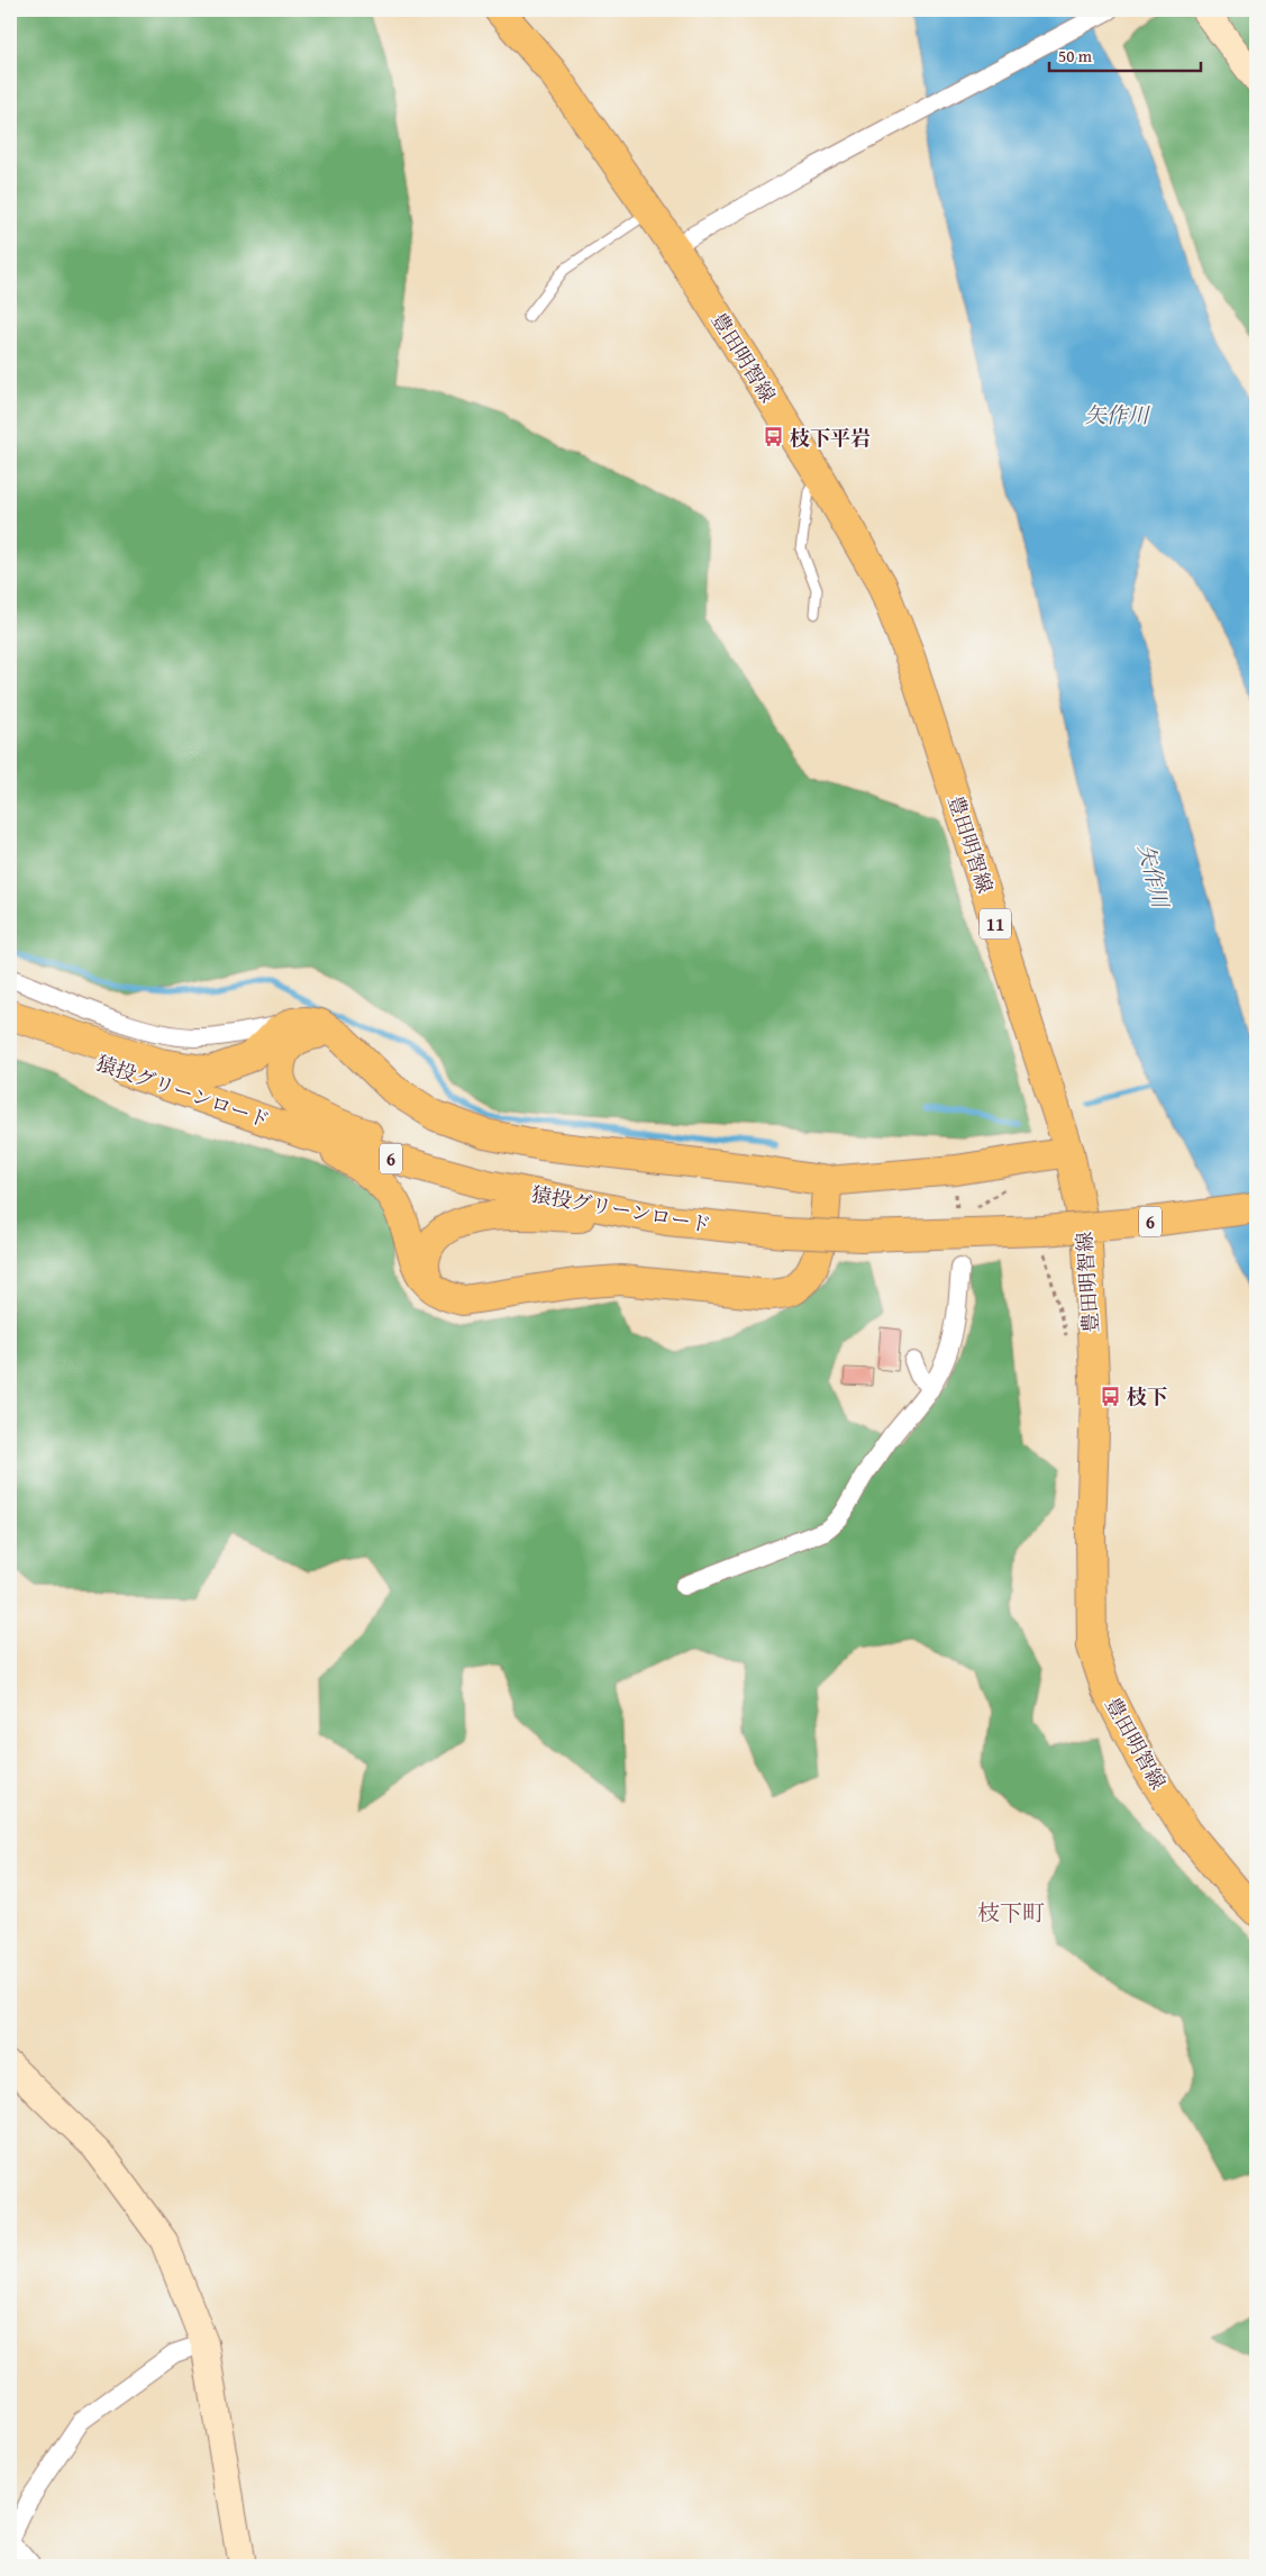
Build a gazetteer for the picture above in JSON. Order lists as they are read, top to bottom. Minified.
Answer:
{"streets":{"main road":["豊田明智線","11","猿投グリーンロード","6"]},"districts":["枝下町"],"water":["矢作川"],"places":{"bus stop":["枝下平岩","枝下"]},"scale_bar":"50 m"}
